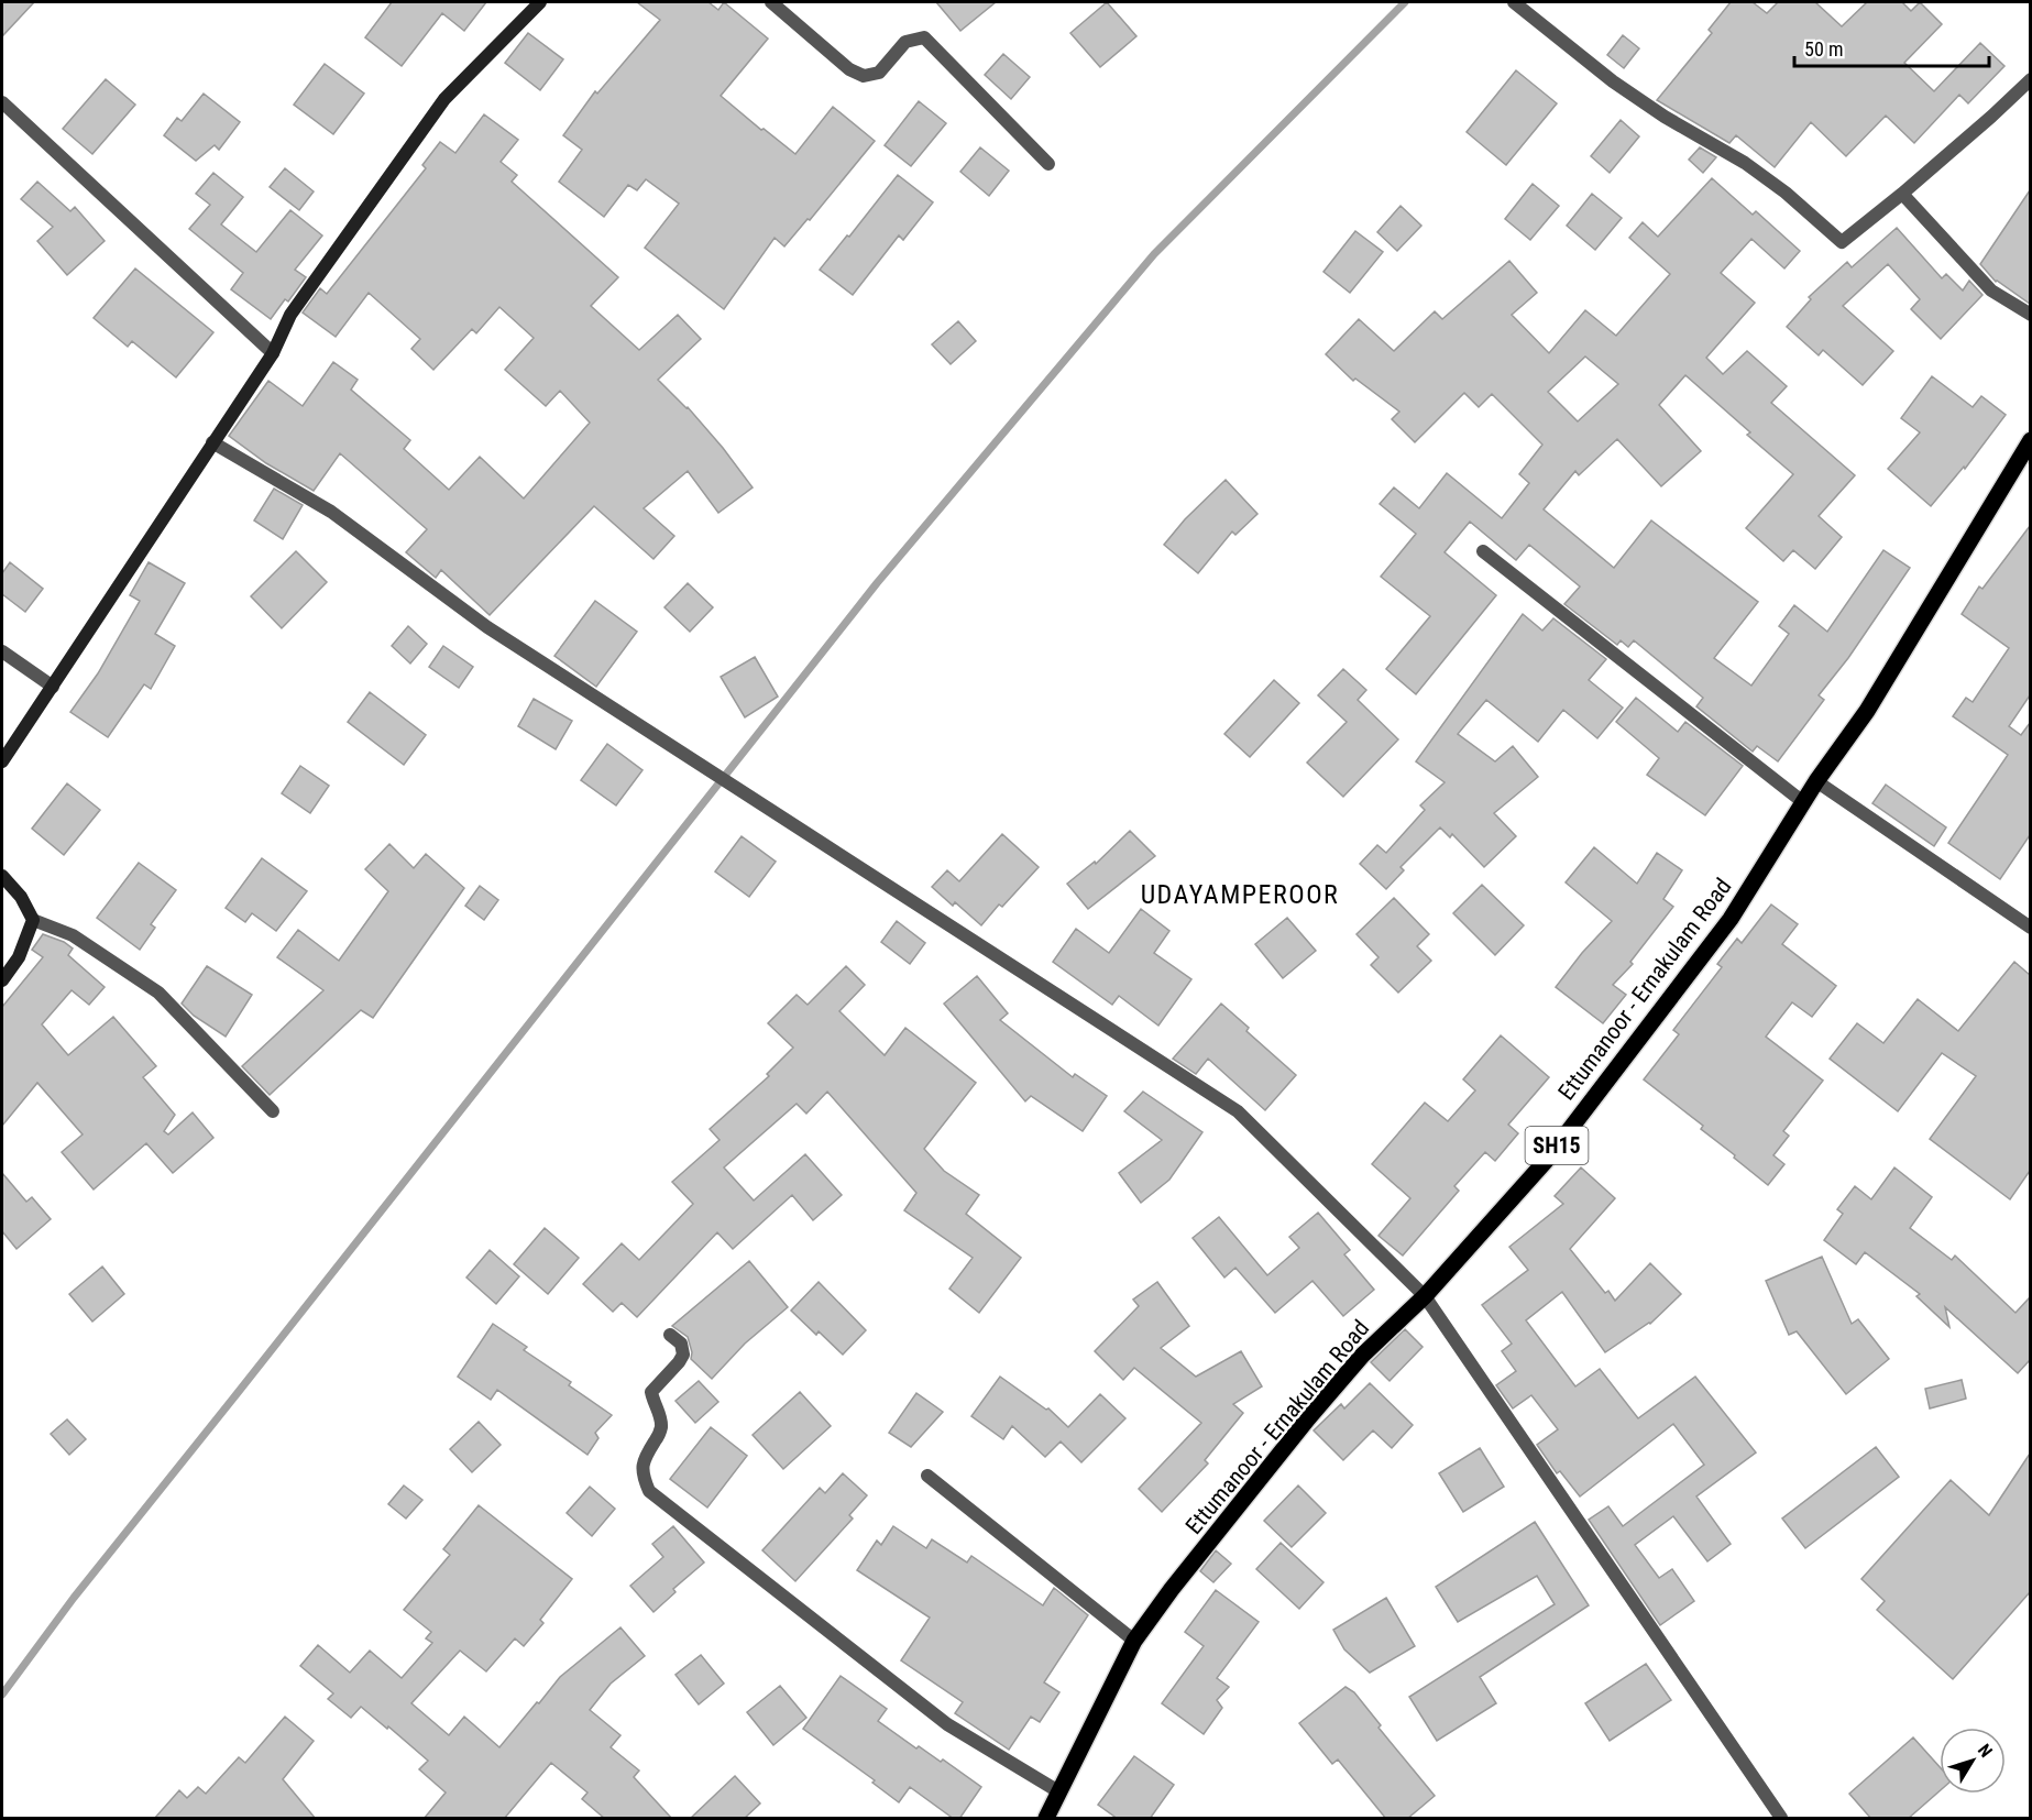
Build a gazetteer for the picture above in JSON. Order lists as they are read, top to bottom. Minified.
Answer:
{"streets":{"main road":["Ettumanoor - Ernakulam Road","SH15"]},"districts":["UDAYAMPEROOR"],"scale_bar":"50 m","north":"top right"}
